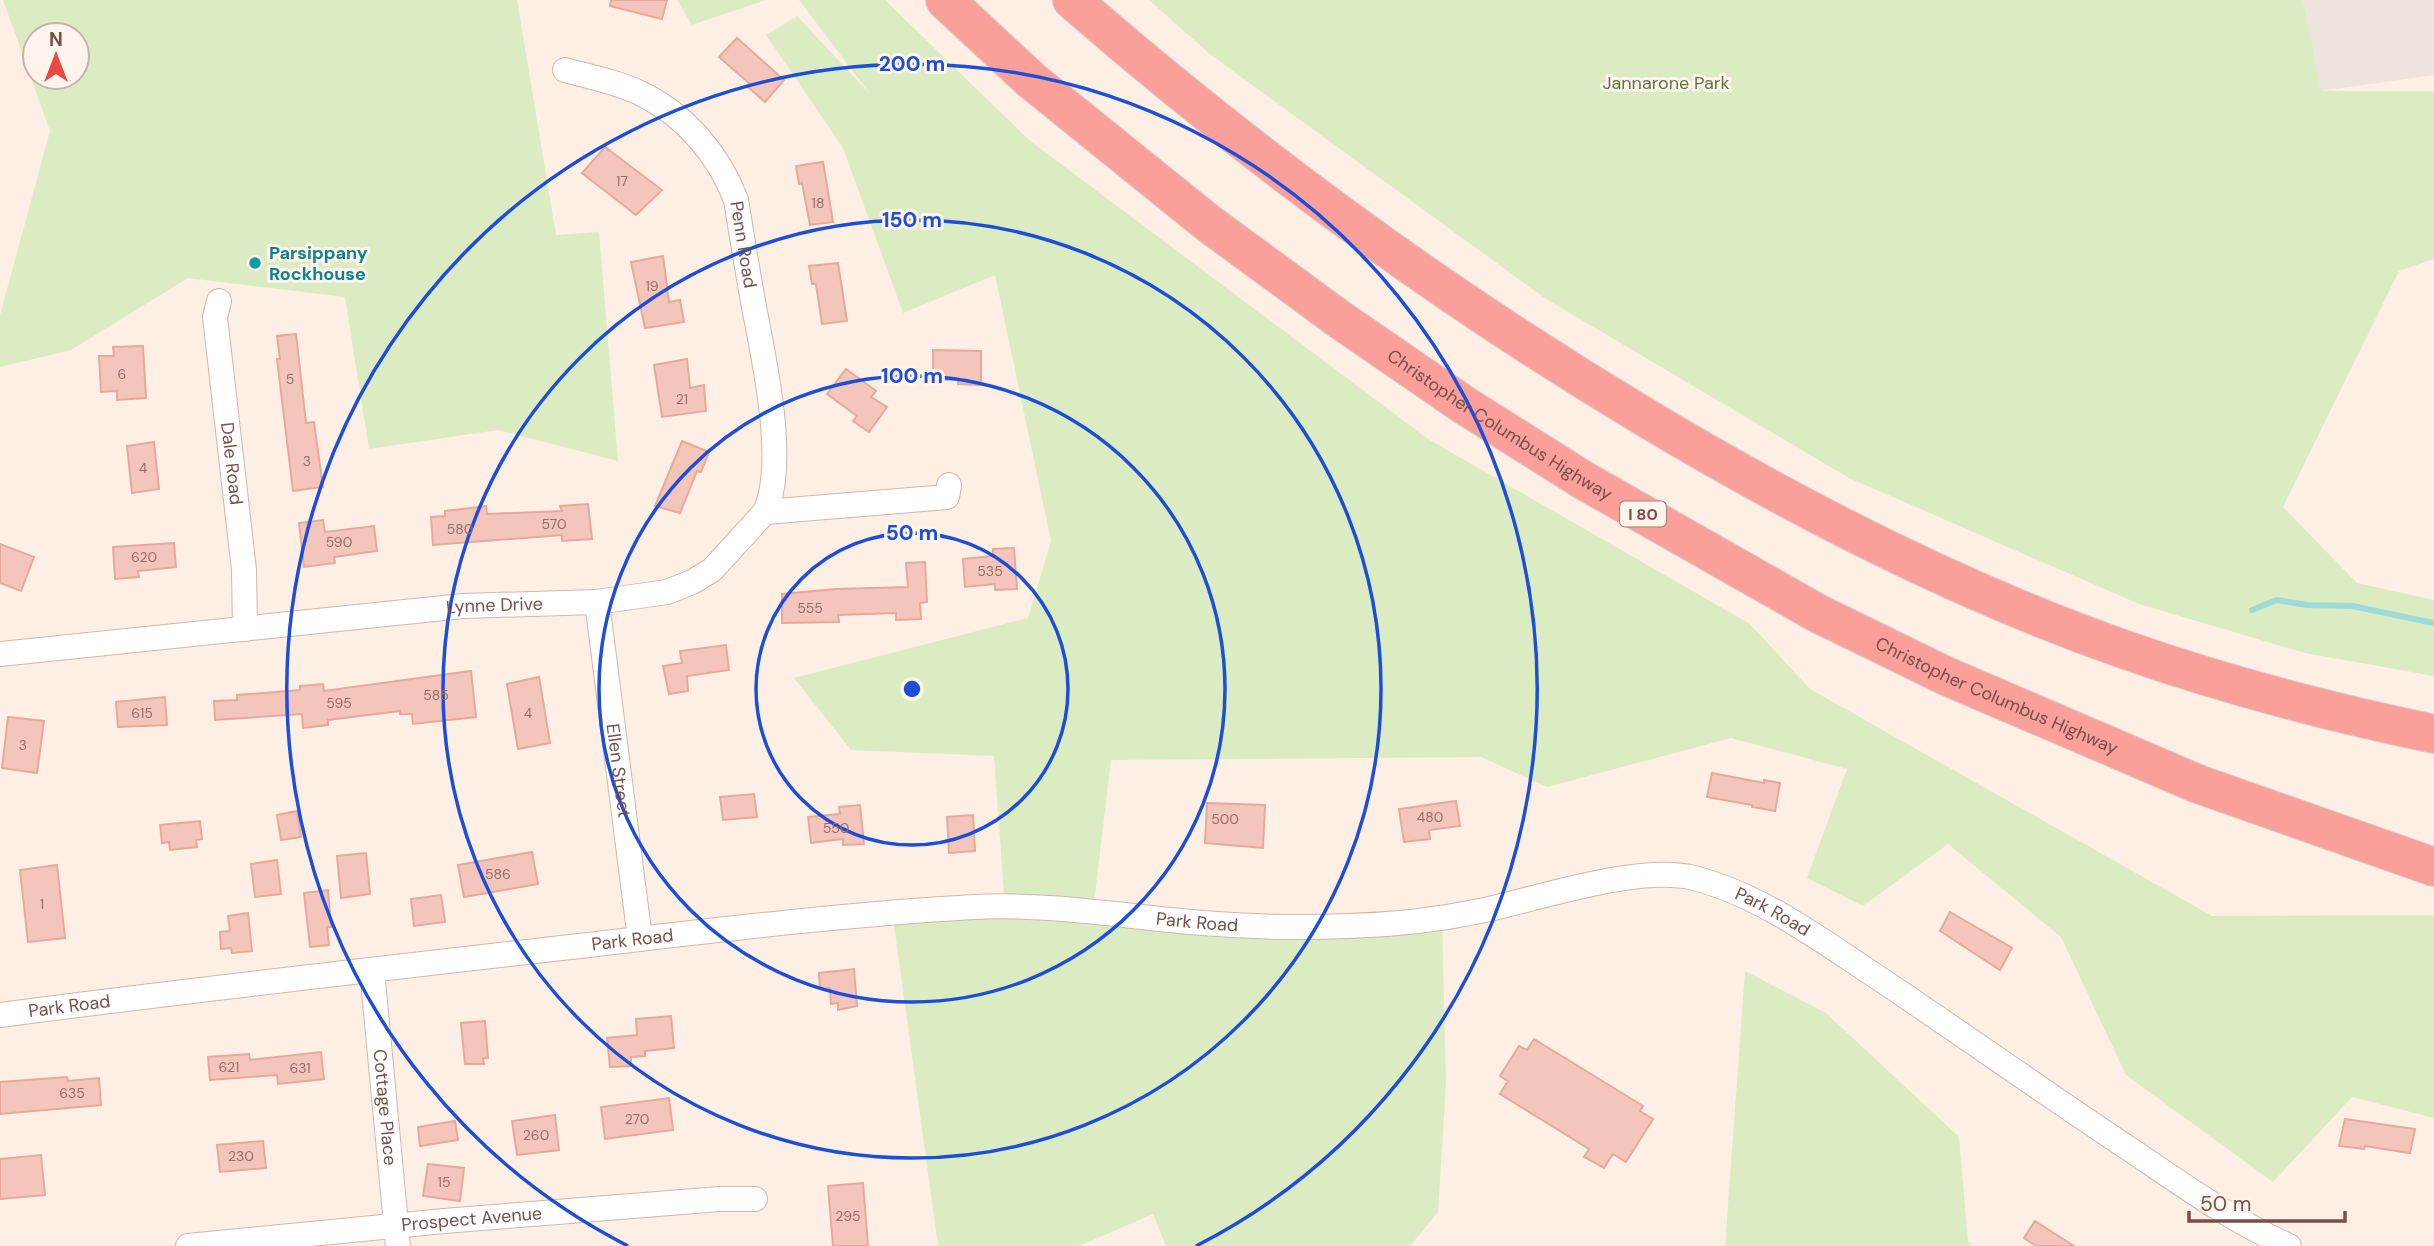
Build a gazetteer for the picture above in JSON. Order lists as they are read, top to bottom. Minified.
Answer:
{"streets":{"highway":["Christopher Columbus Highway","I 80"],"street":["Penn Road","Dale Road","Lynne Drive","Ellen Street","Park Road","Cottage Place","Prospect Avenue"]},"crossings":[["Penn Road","Lynne Drive"],["Dale Road","Lynne Drive"],["Lynne Drive","Ellen Street"],["Ellen Street","Park Road"],["Park Road","Cottage Place"],["Cottage Place","Prospect Avenue"]],"parks":["Jannarone Park"],"places":["Parsippany Rockhouse"],"house_numbers":["17","18","19","6","5","21","3","4","570","580","590","620","535","555","585","595","615","4","3","480","500","550","586","1","621","631","635","270","260","230","15","295"],"scale_bar":"50 m","north":"top","rings":["200 m","150 m","100 m","50 m"]}
